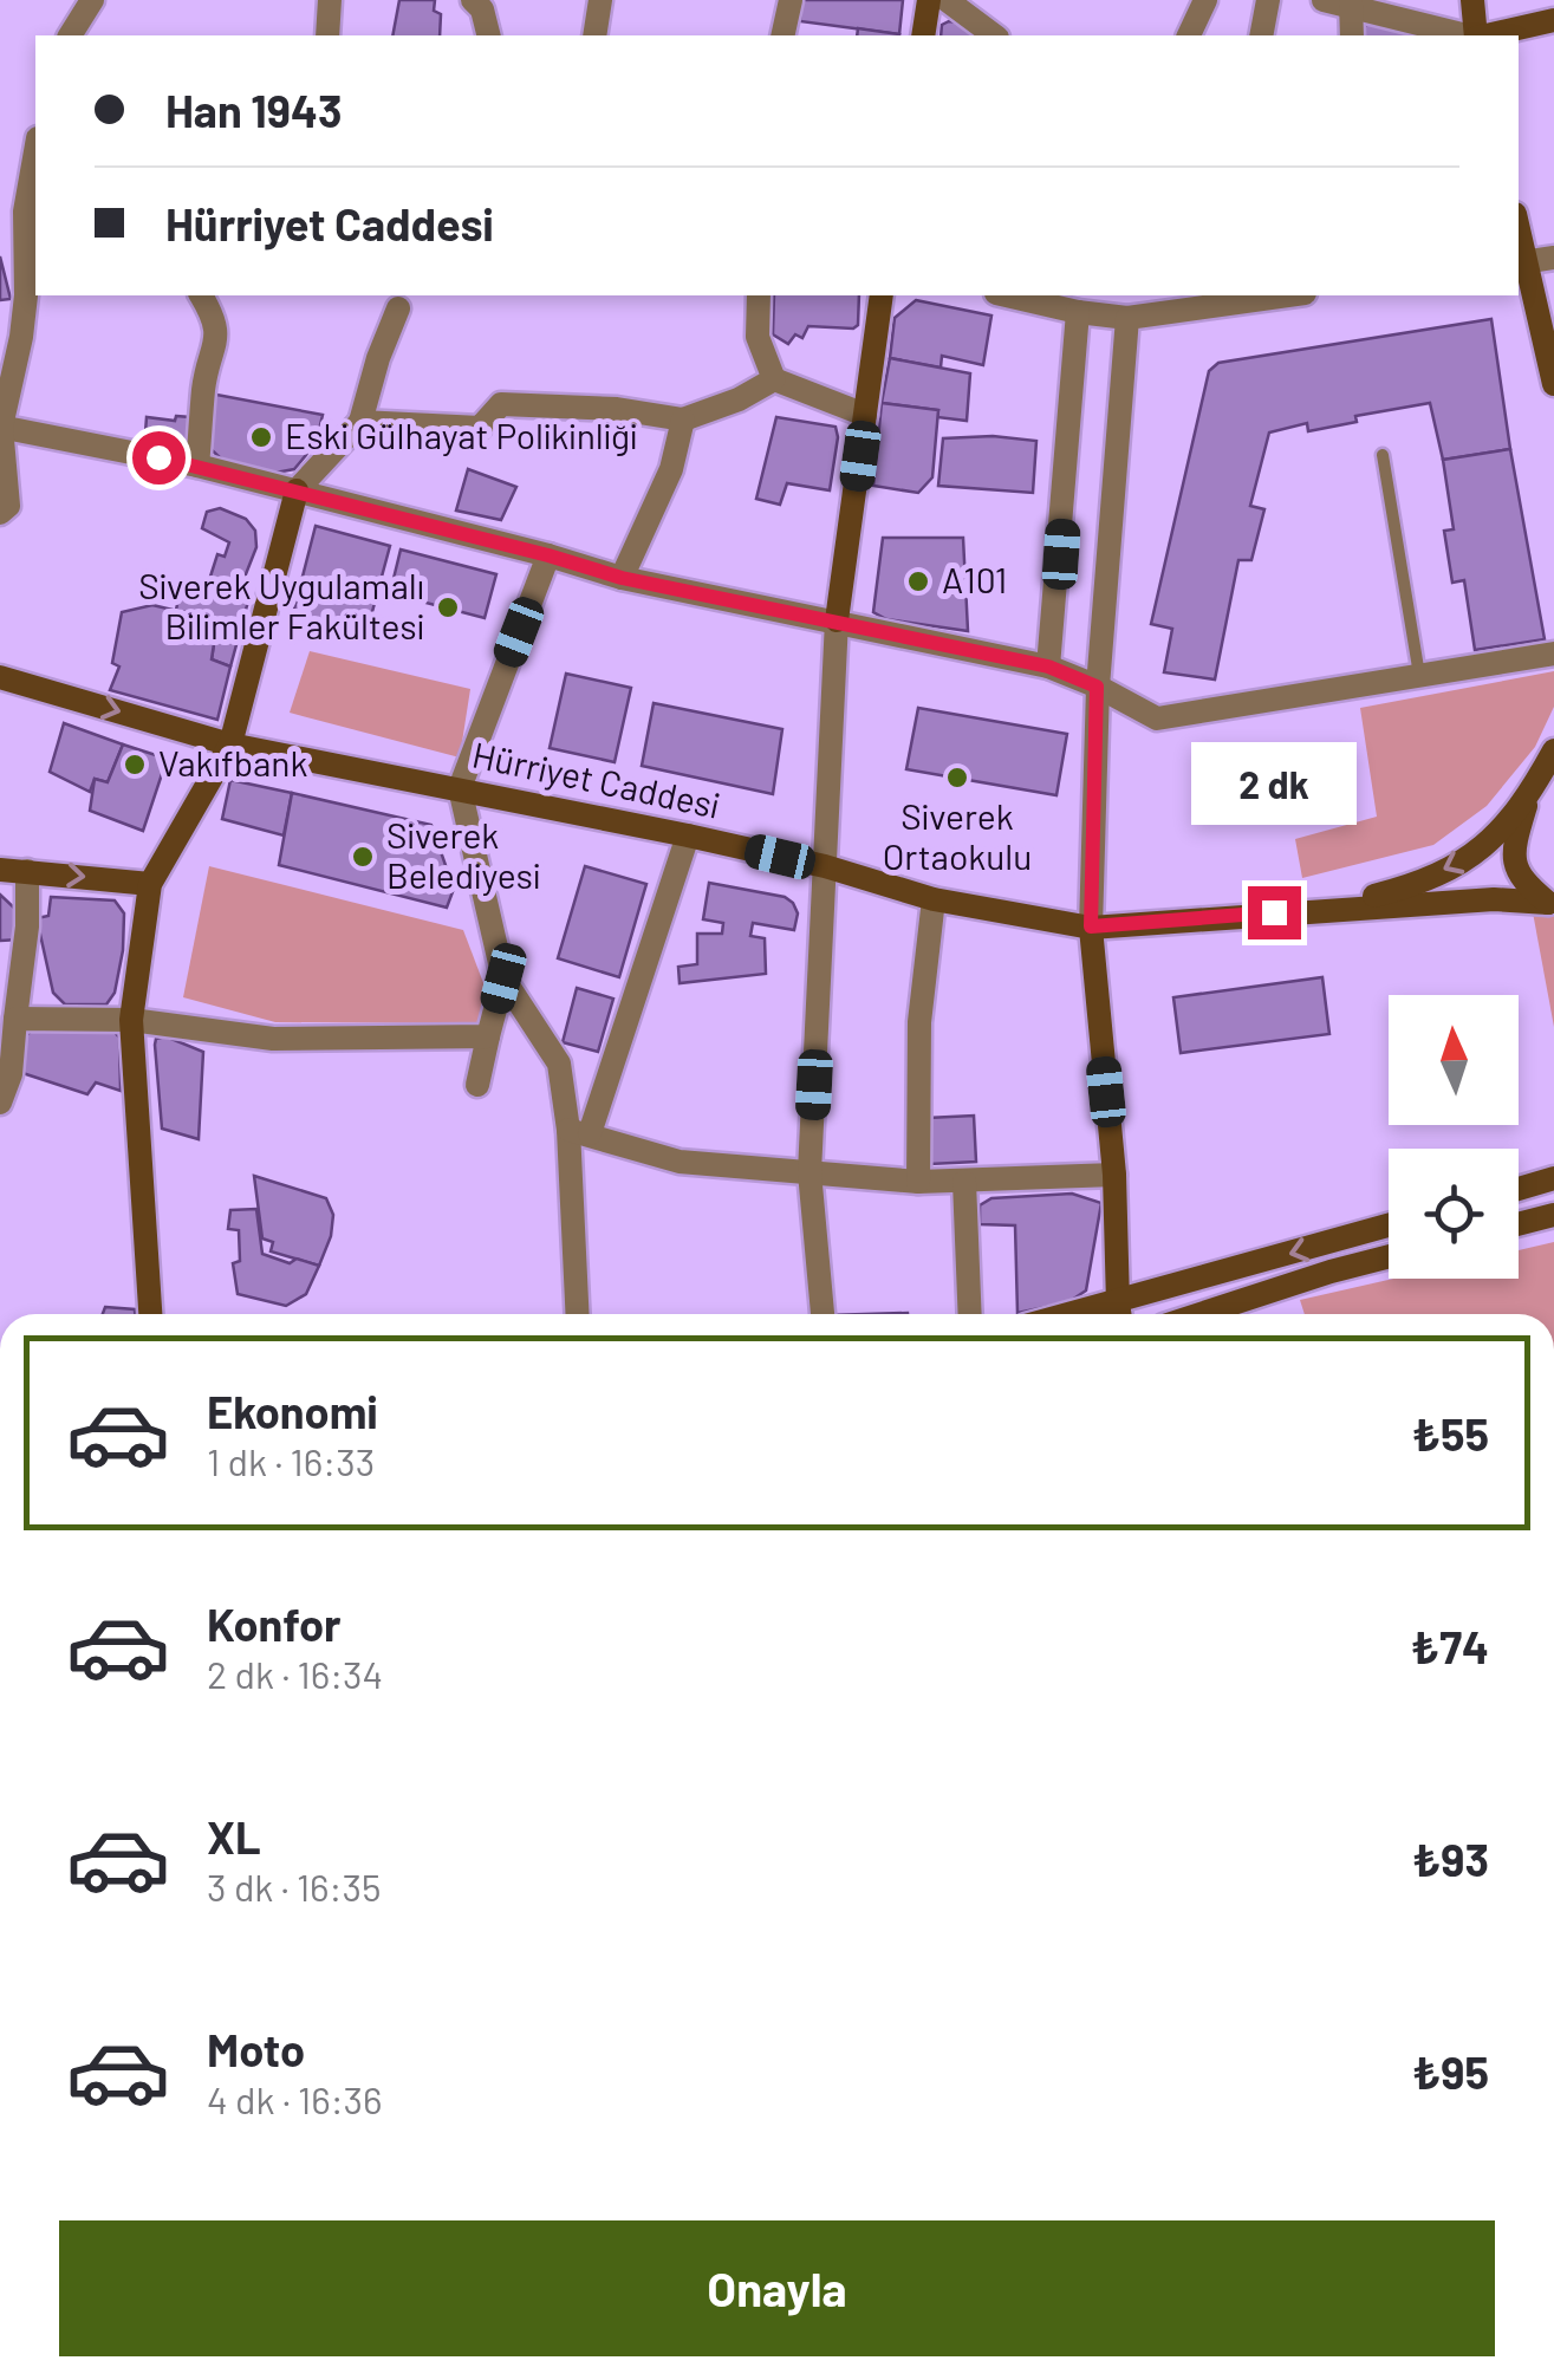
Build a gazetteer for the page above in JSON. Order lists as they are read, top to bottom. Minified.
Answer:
{"streets":{"main road":["Hürriyet Caddesi"]},"places":["Eski Gülhayat Polikinliği","A101","Siverek Uygulamalı Bilimler Fakültesi","Vakıfbank","Siverek Ortaokulu","Siverek Belediyesi"],"north":"top","page":{"banner":["Han 1943","Hürriyet Caddesi"],"bubble":"2 dk","list":[{"name":"Ekonomi","note":"1 dk · 16:33","value":"₺55"},{"name":"Konfor","note":"2 dk · 16:34","value":"₺74"},{"name":"XL","note":"3 dk · 16:35","value":"₺93"},{"name":"Moto","note":"4 dk · 16:36","value":"₺95"}],"buttons":"Onayla"}}
